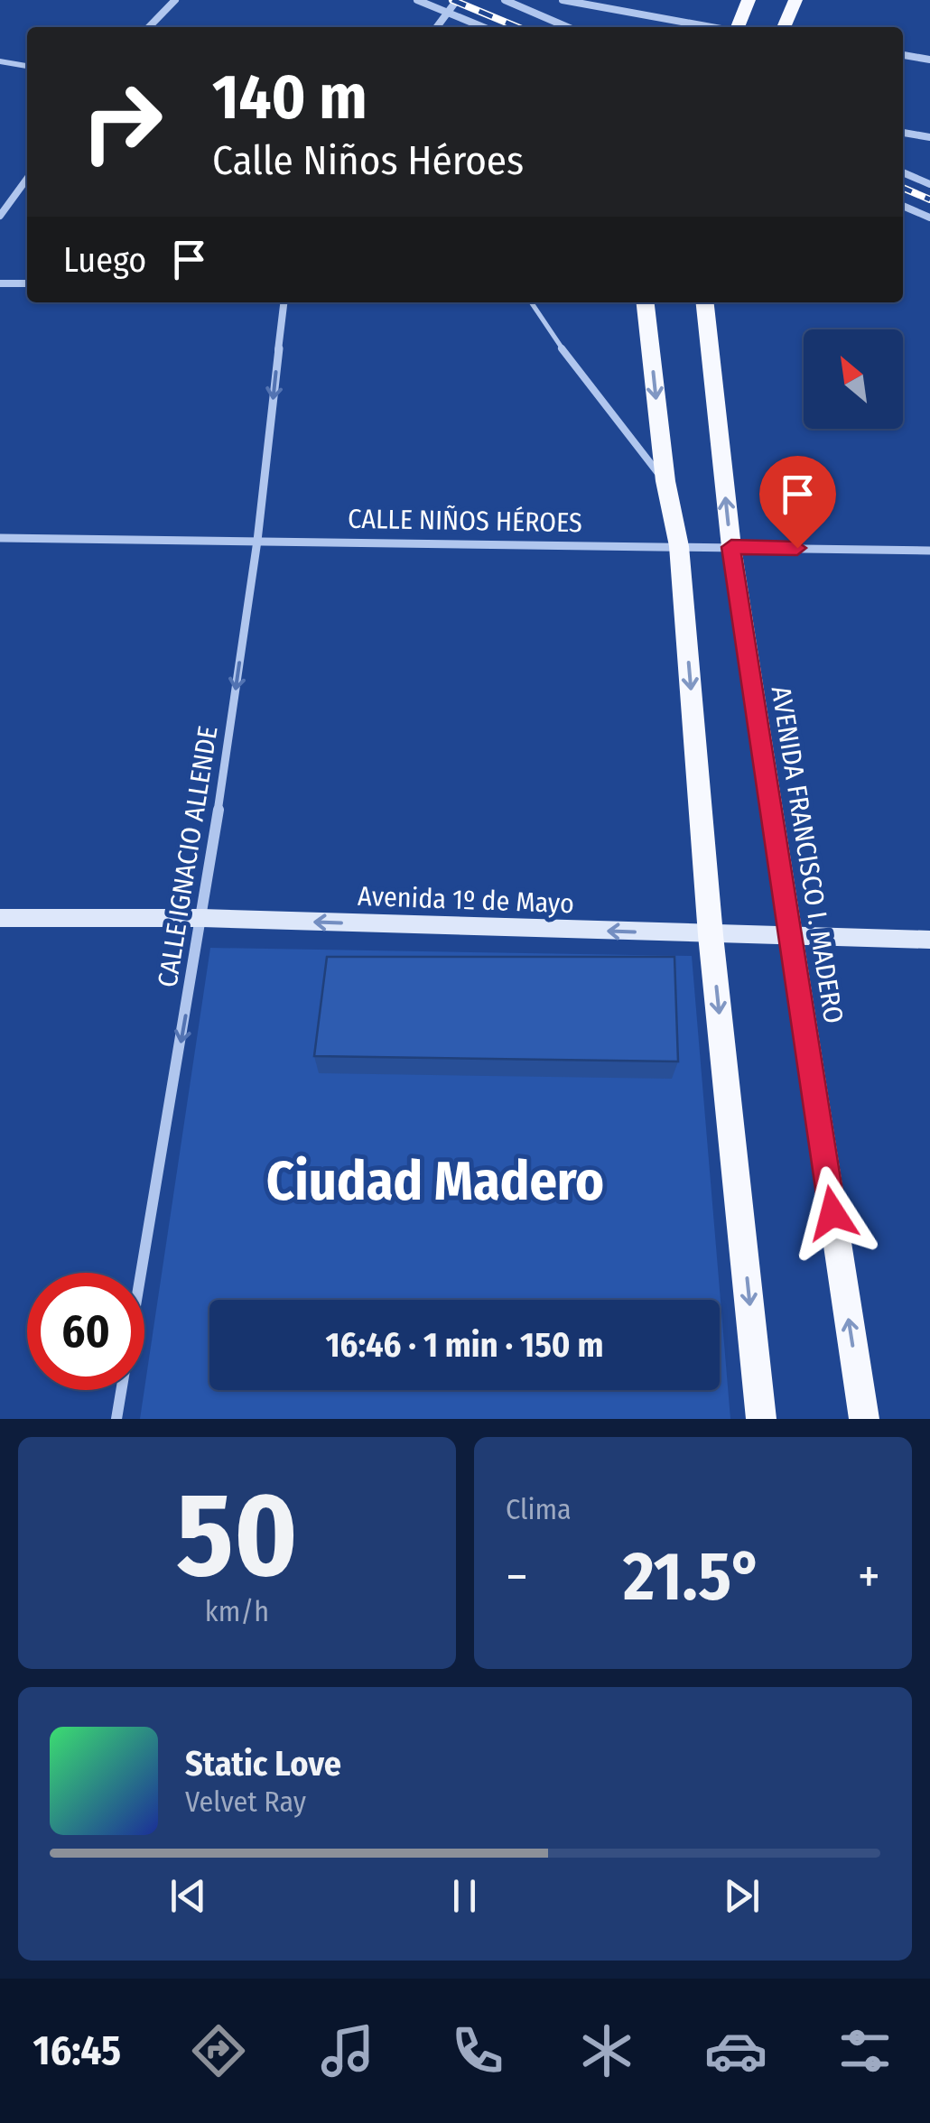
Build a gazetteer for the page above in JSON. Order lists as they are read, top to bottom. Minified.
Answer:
{"streets":{"main road":["AVENIDA FRANCISCO I. MADERO","Avenida 1º de Mayo"],"street":["CALLE NIÑOS HÉROES","CALLE IGNACIO ALLENDE"]},"crossings":[["CALLE NIÑOS HÉROES","AVENIDA FRANCISCO I. MADERO"],["CALLE NIÑOS HÉROES","CALLE IGNACIO ALLENDE"],["AVENIDA FRANCISCO I. MADERO","Avenida 1º de Mayo"],["CALLE IGNACIO ALLENDE","Avenida 1º de Mayo"]],"one_way":["CALLE IGNACIO ALLENDE","Avenida 1º de Mayo"],"districts":["Ciudad Madero"],"north":"top left","page":{"turn":["140 m","Calle Niños Héroes"],"then":"Luego","limit":"60","trip":"16:46 · 1 min · 150 m","tile":[["50","km/h"],"Clima"],"heat":["−","21.5°","+"],"song":["Static Love","Velvet Ray"],"tabs":"16:45"}}
